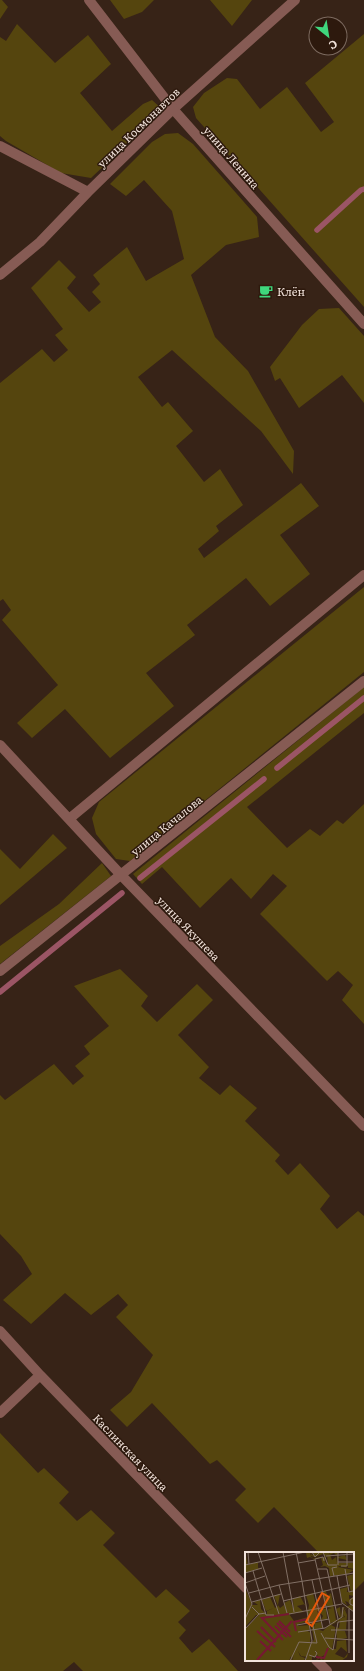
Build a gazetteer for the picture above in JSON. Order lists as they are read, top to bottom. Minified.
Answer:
{"streets":{"street":["улица Космонавтов","улица Ленина","улица Качалова","улица Якушева","Каслинская улица"]},"crossings":[["улица Космонавтов","улица Ленина"],["улица Качалова","улица Якушева"]],"places":{"cafe":["Клён"]},"north":"bottom right"}
